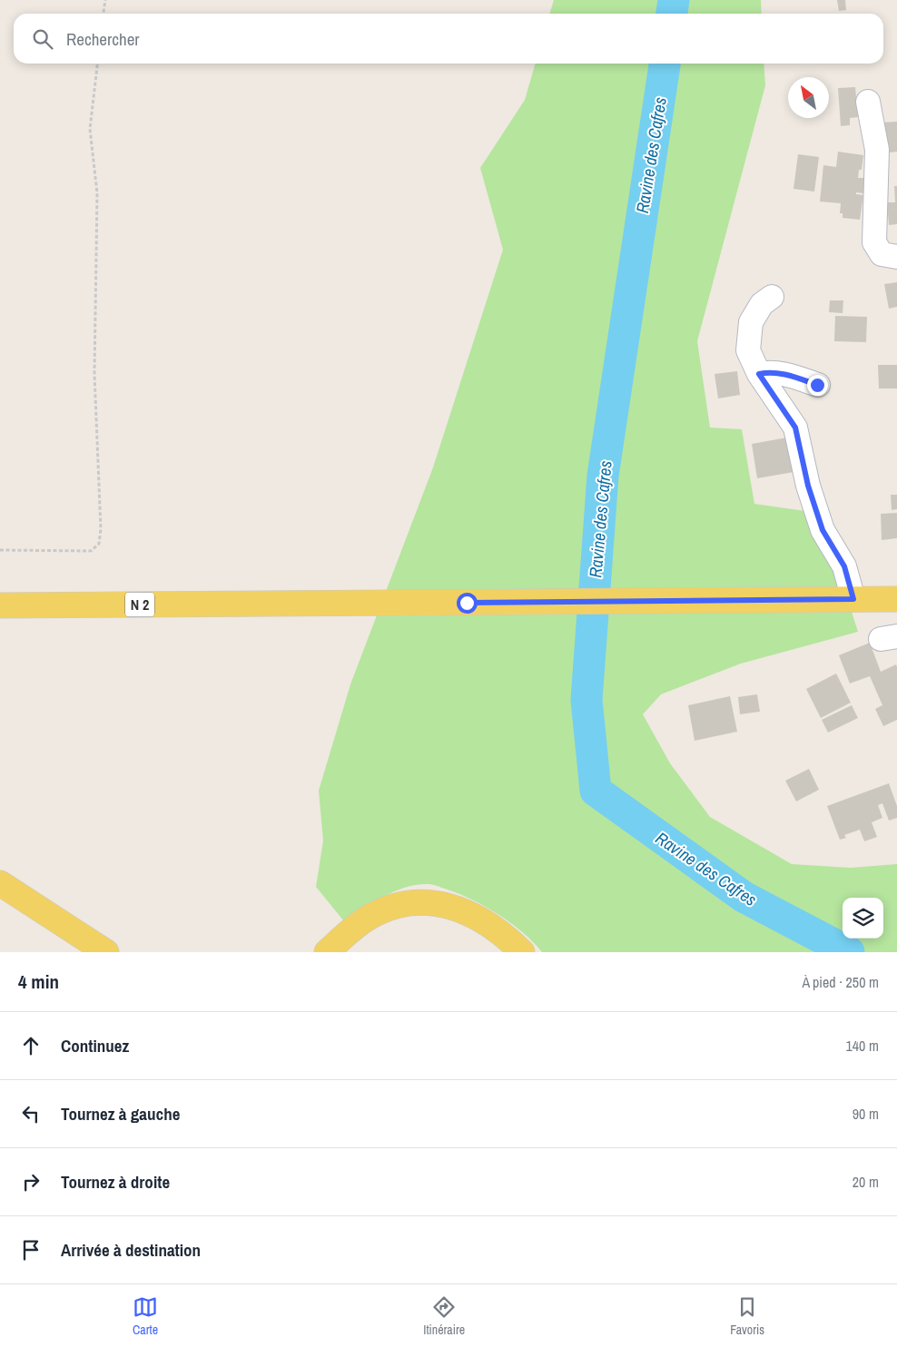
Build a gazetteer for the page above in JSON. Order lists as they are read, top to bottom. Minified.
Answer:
{"streets":{"main road":["N 2"]},"water":["Ravine des Cafres"],"north":"top left","page":{"search":"Rechercher","heading":["4 min","À pied · 250 m"],"list":[["Continuez","140 m"],["Tournez à gauche","90 m"],["Tournez à droite","20 m"],"Arrivée à destination"],"nav":["Carte","Itinéraire","Favoris"]}}
